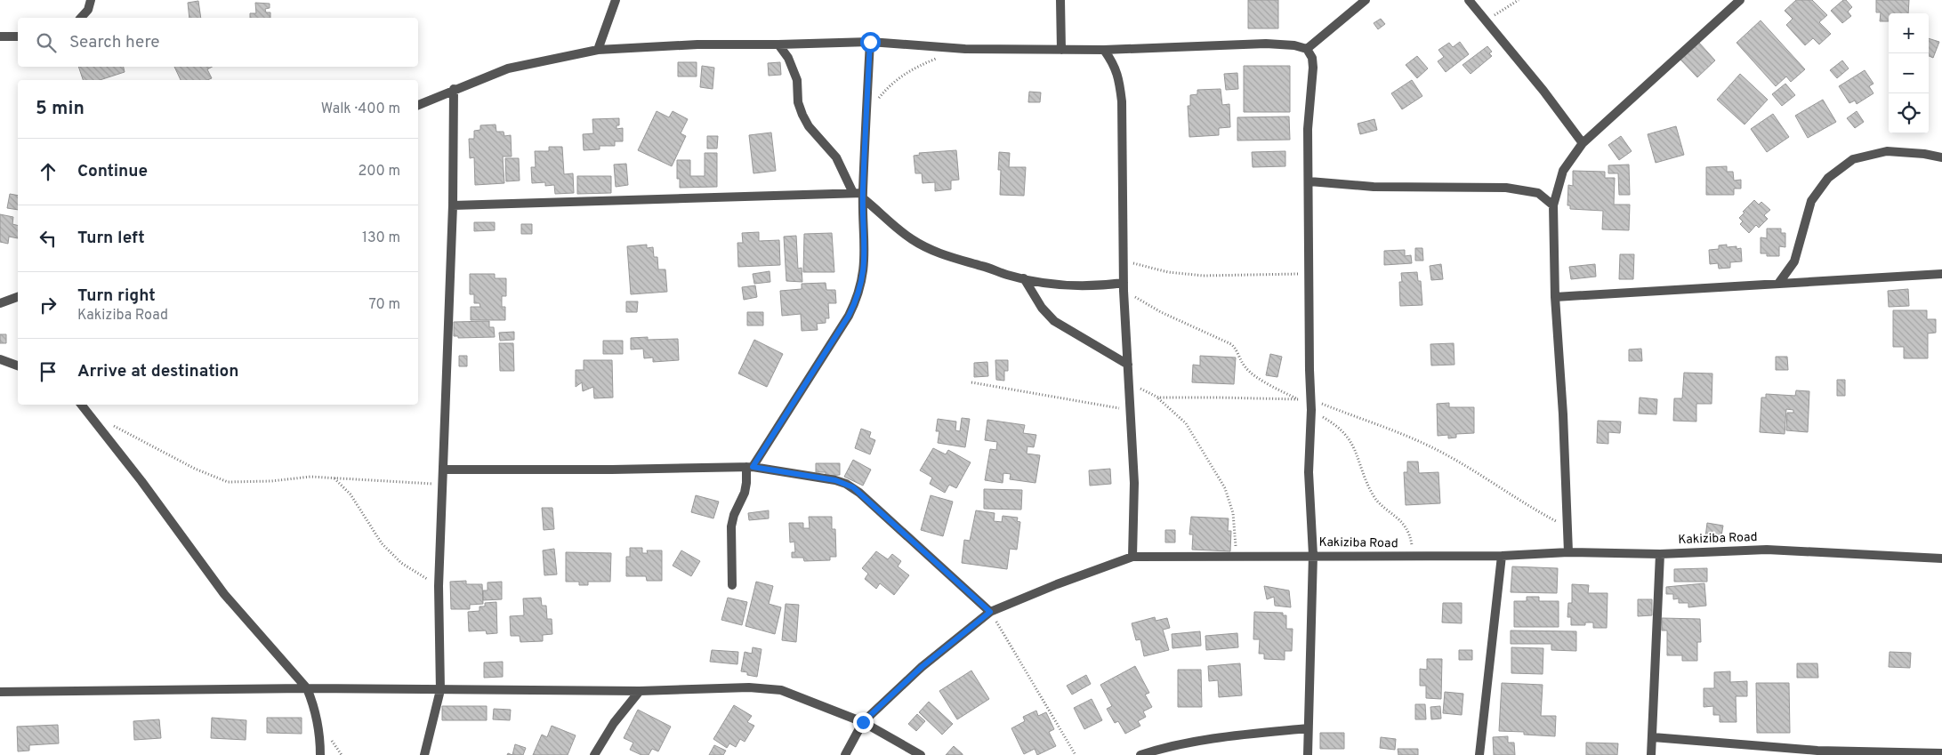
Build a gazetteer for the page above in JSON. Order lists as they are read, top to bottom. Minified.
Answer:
{"streets":{"street":["Kakiziba Road"]},"page":{"map_buttons":["+","−"],"search":"Search here","heading":["5 min","Walk · 400 m"],"list":[["Continue","200 m"],["Turn left","130 m"],["Turn right","Kakiziba Road","70 m"],"Arrive at destination"]}}
